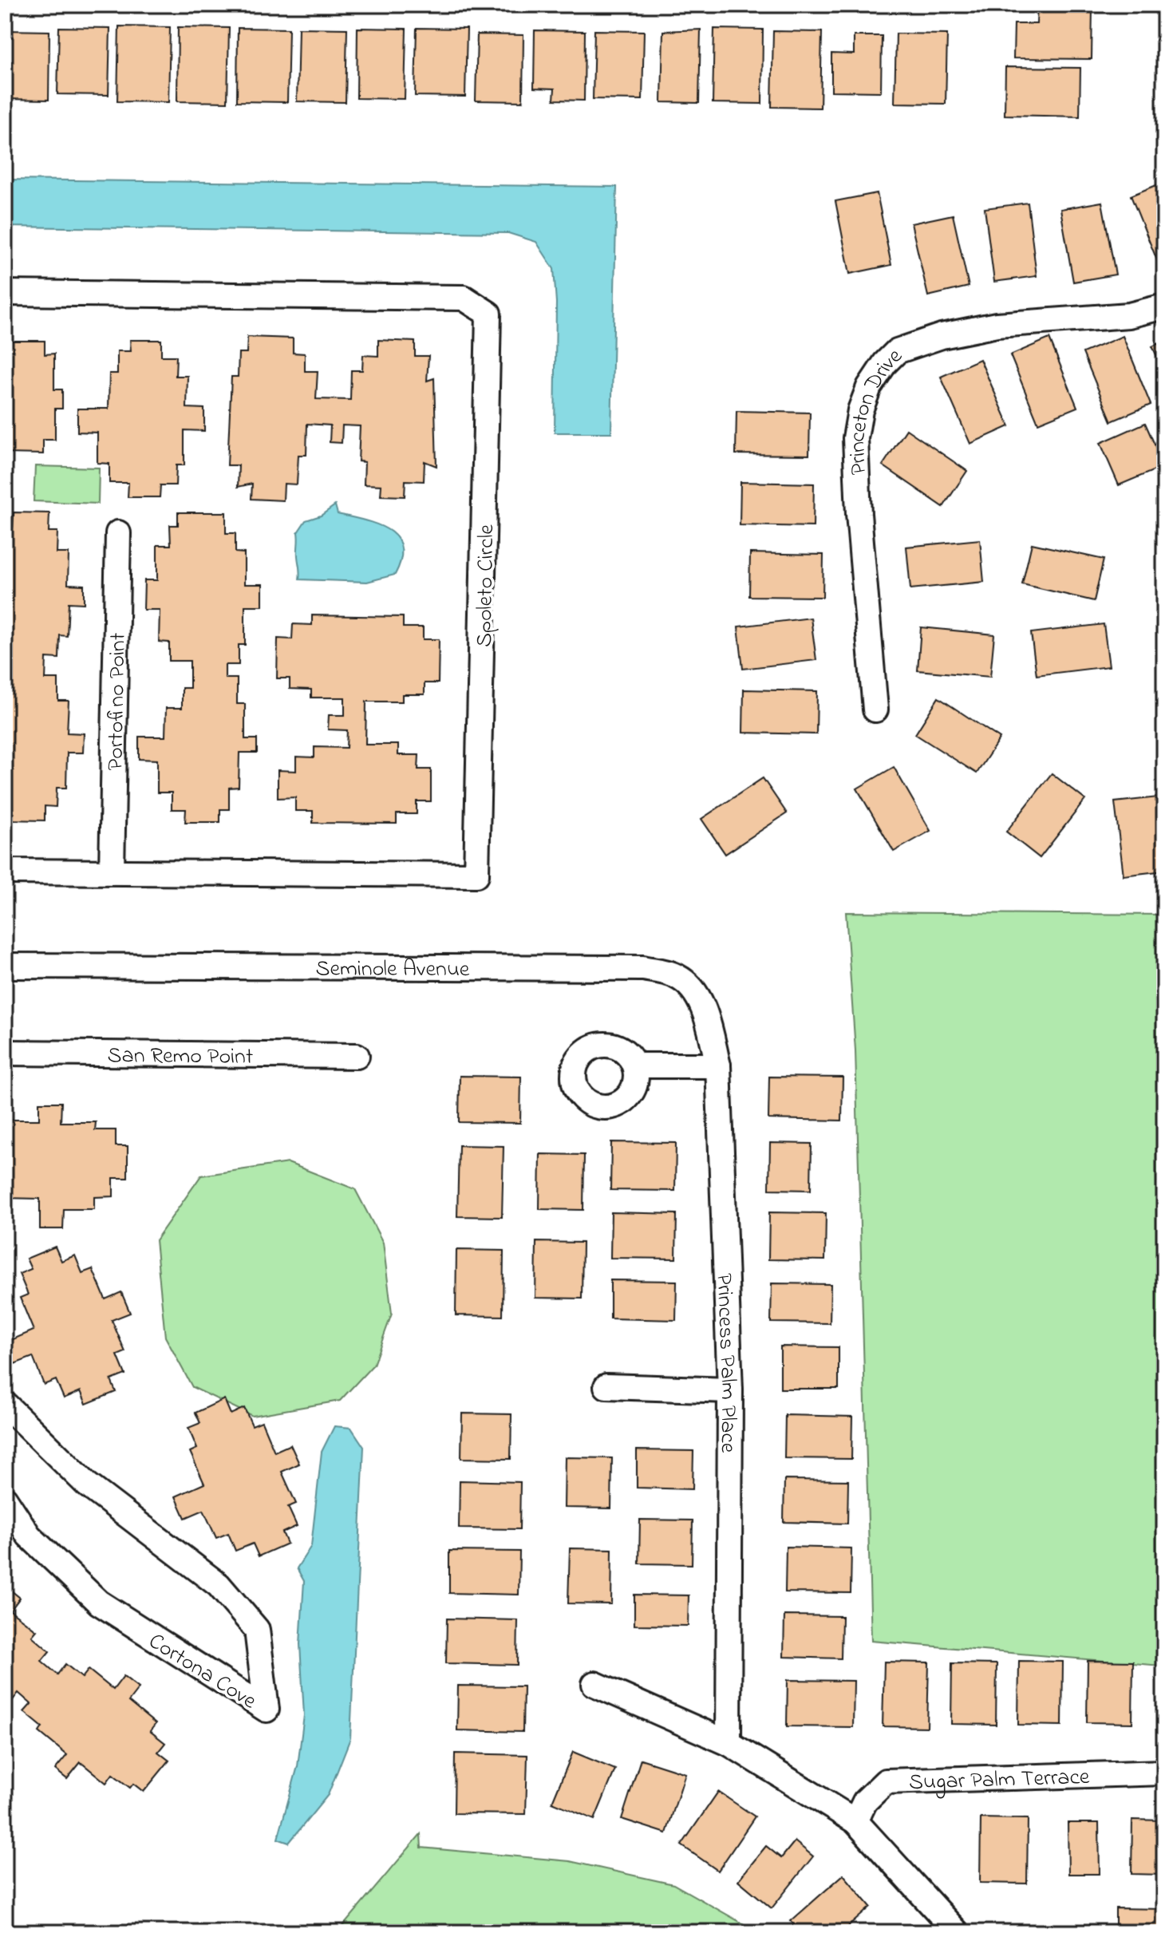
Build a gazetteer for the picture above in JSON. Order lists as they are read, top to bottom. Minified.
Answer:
{"streets":{"street":["Princeton Drive","Spoleto Circle","Portofino Point","Seminole Avenue","San Remo Point","Princess Palm Place","Cortona Cove","Sugar Palm Terrace"]},"crossings":[["Spoleto Circle","Portofino Point"],["Seminole Avenue","Princess Palm Place"]]}
